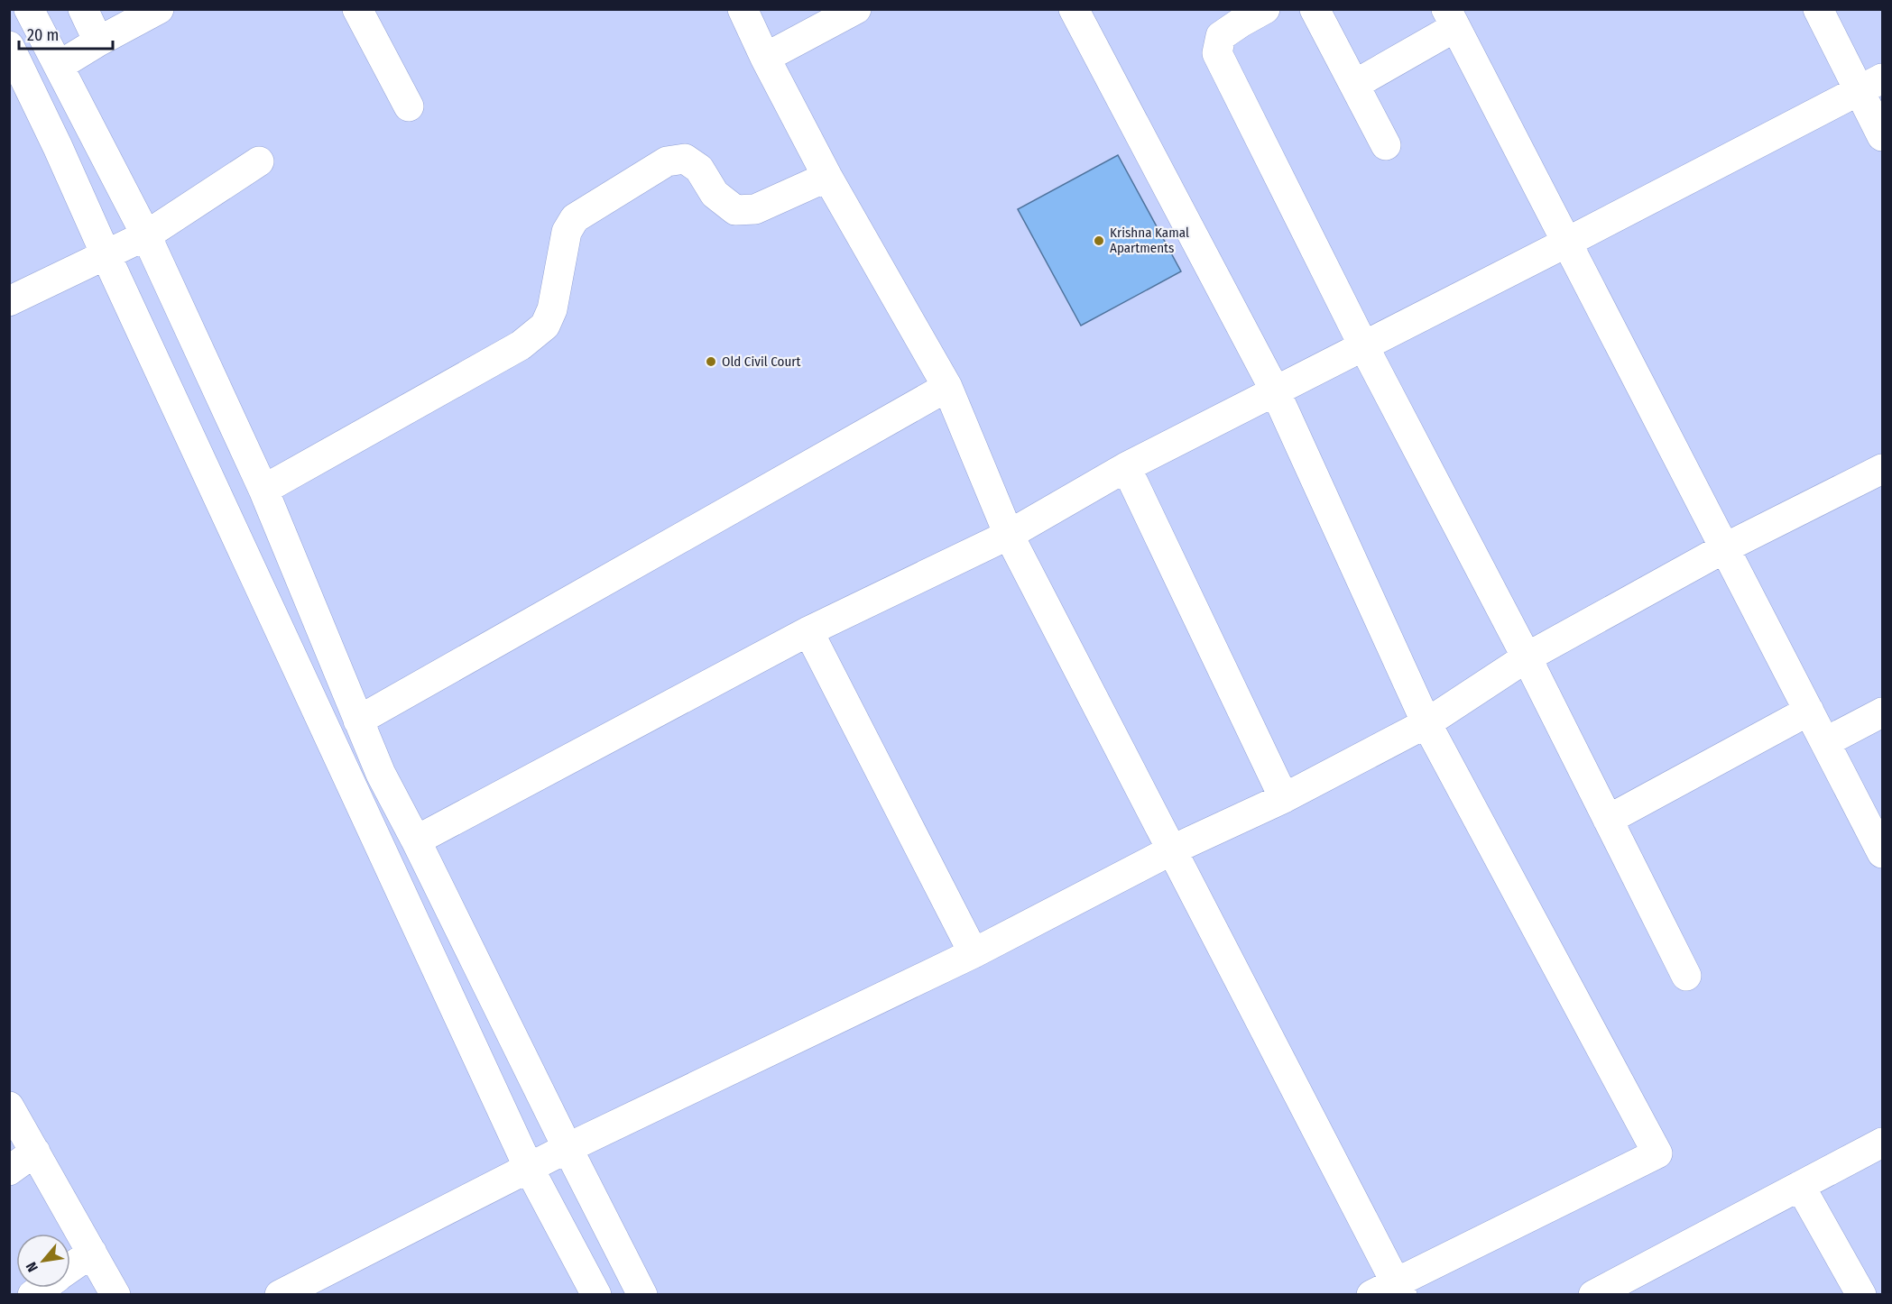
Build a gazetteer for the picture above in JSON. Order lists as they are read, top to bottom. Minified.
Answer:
{"places":["Krishna Kamal Apartments","Old Civil Court"],"scale_bar":"20 m","north":"bottom left"}
